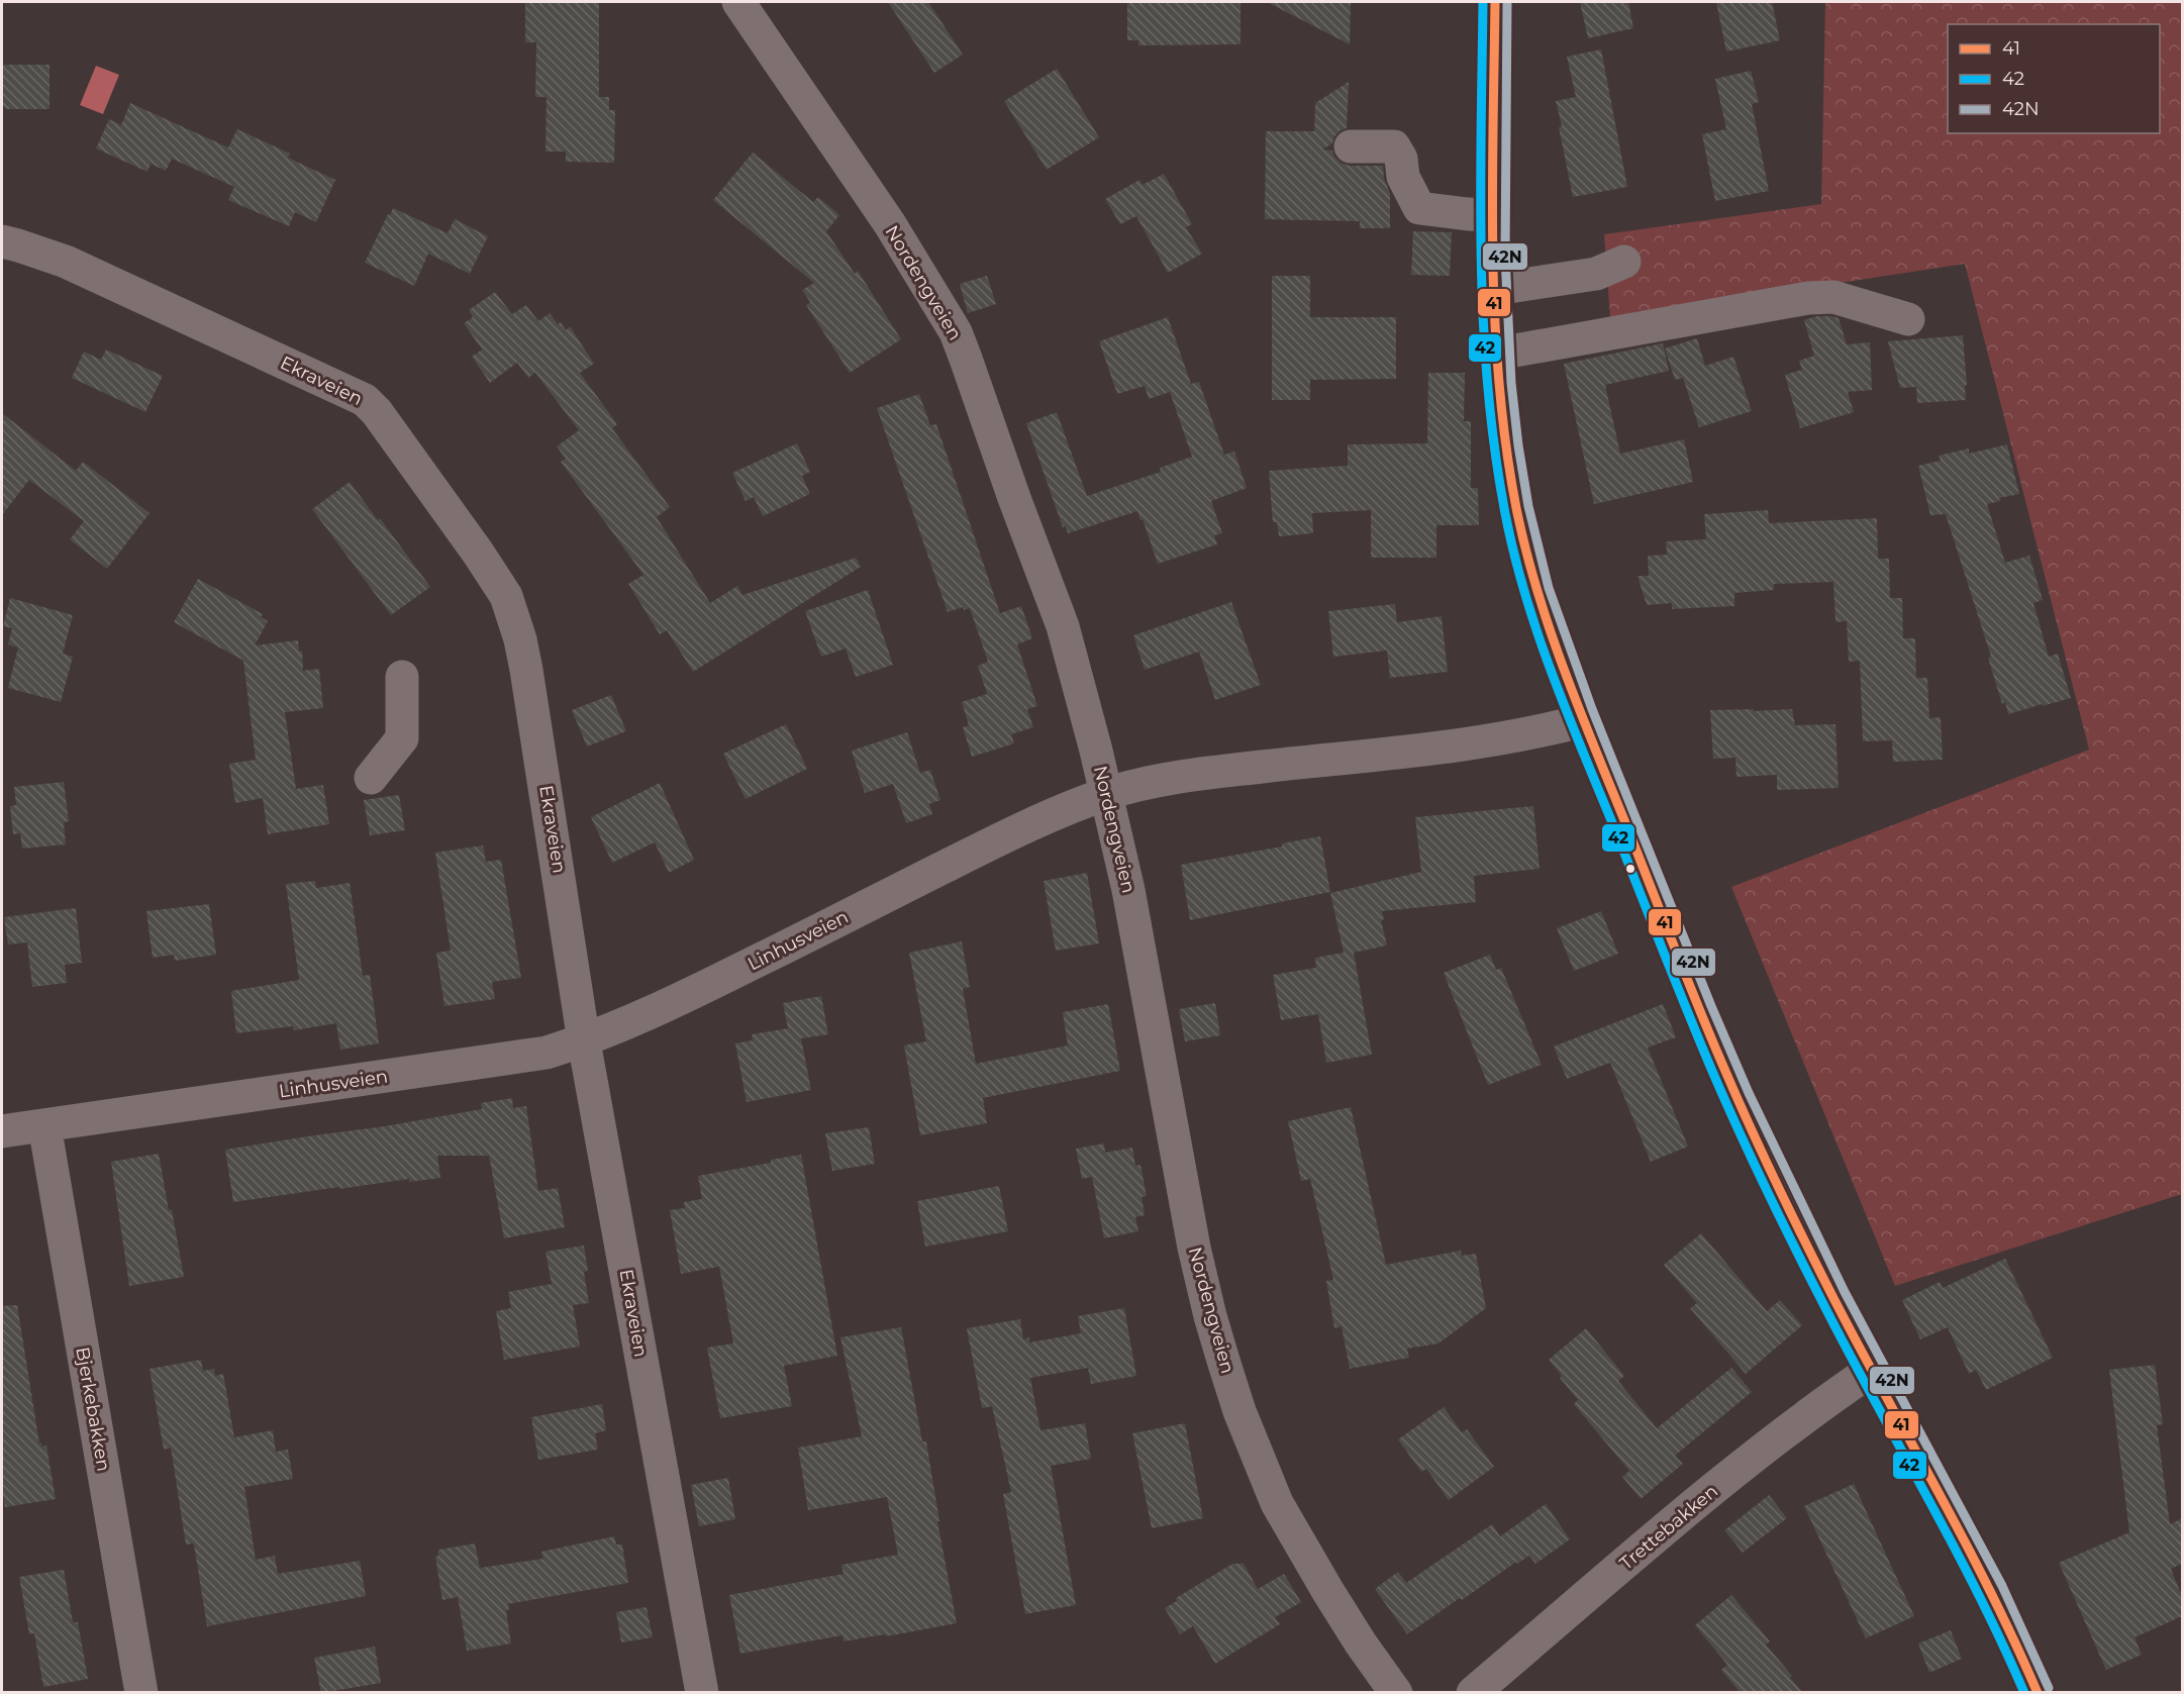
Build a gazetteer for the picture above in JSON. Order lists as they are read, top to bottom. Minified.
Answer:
{"streets":{"street":["Nordengveien","Ekraveien","Linhusveien","Bjerkebakken","Trettebakken"]},"crossings":[["Nordengveien","Linhusveien"],["Ekraveien","Linhusveien"],["Linhusveien","Bjerkebakken"]],"lines":["transit line 41","transit line 42","transit line 42N"],"legend":["41","42","42N"]}
